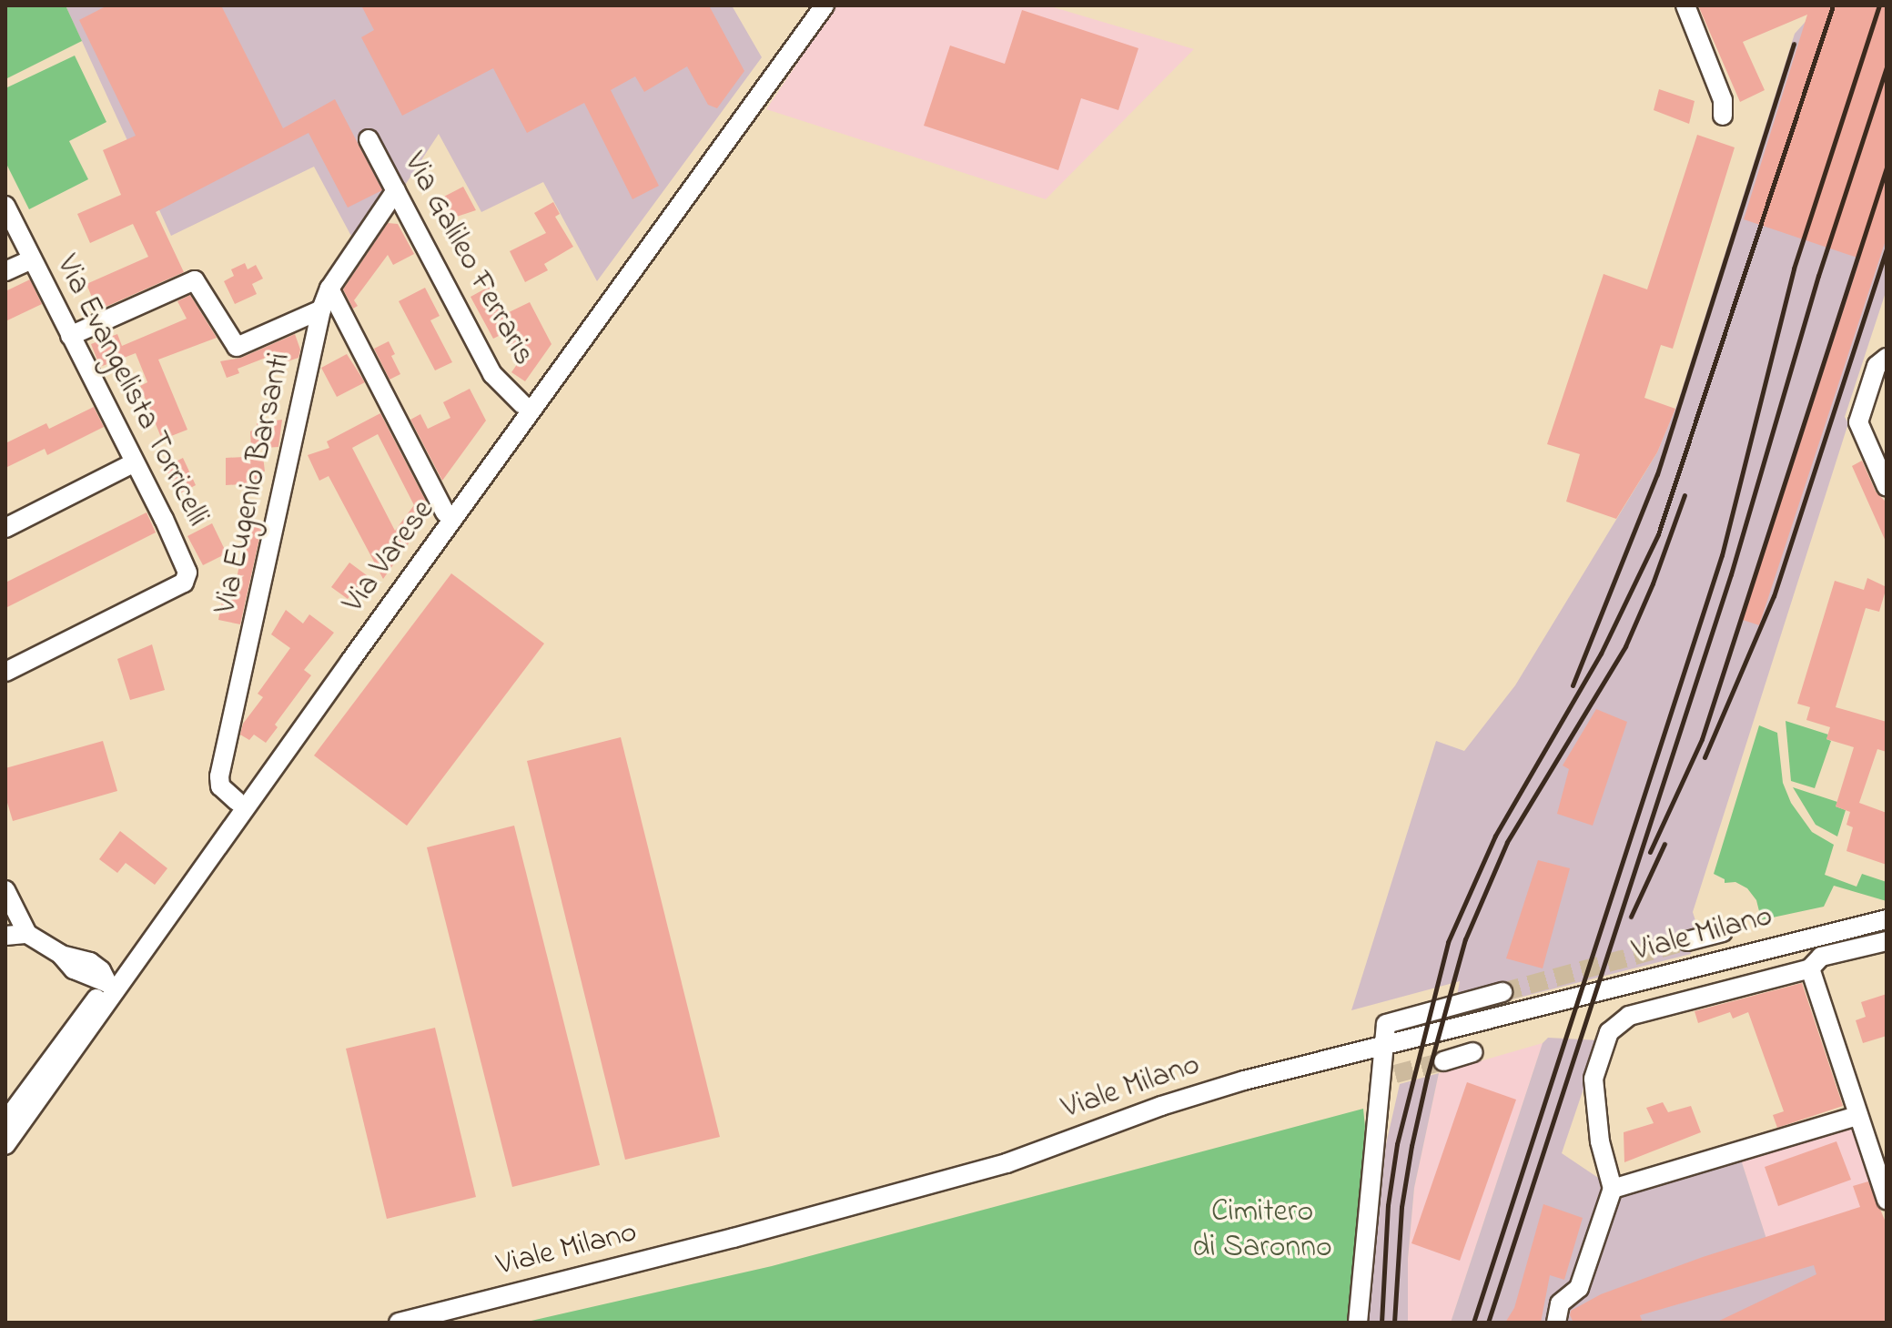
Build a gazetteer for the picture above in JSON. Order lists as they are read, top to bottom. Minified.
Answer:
{"streets":{"street":["Via Galileo Ferraris","Via Evangelista Torricelli","Via Eugenio Barsanti","Via Varese","Viale Milano"]},"crossings":[["Via Galileo Ferraris","Via Eugenio Barsanti"],["Via Galileo Ferraris","Via Varese"],["Via Eugenio Barsanti","Via Varese"]],"parks":["Cimitero di Saronno"]}
